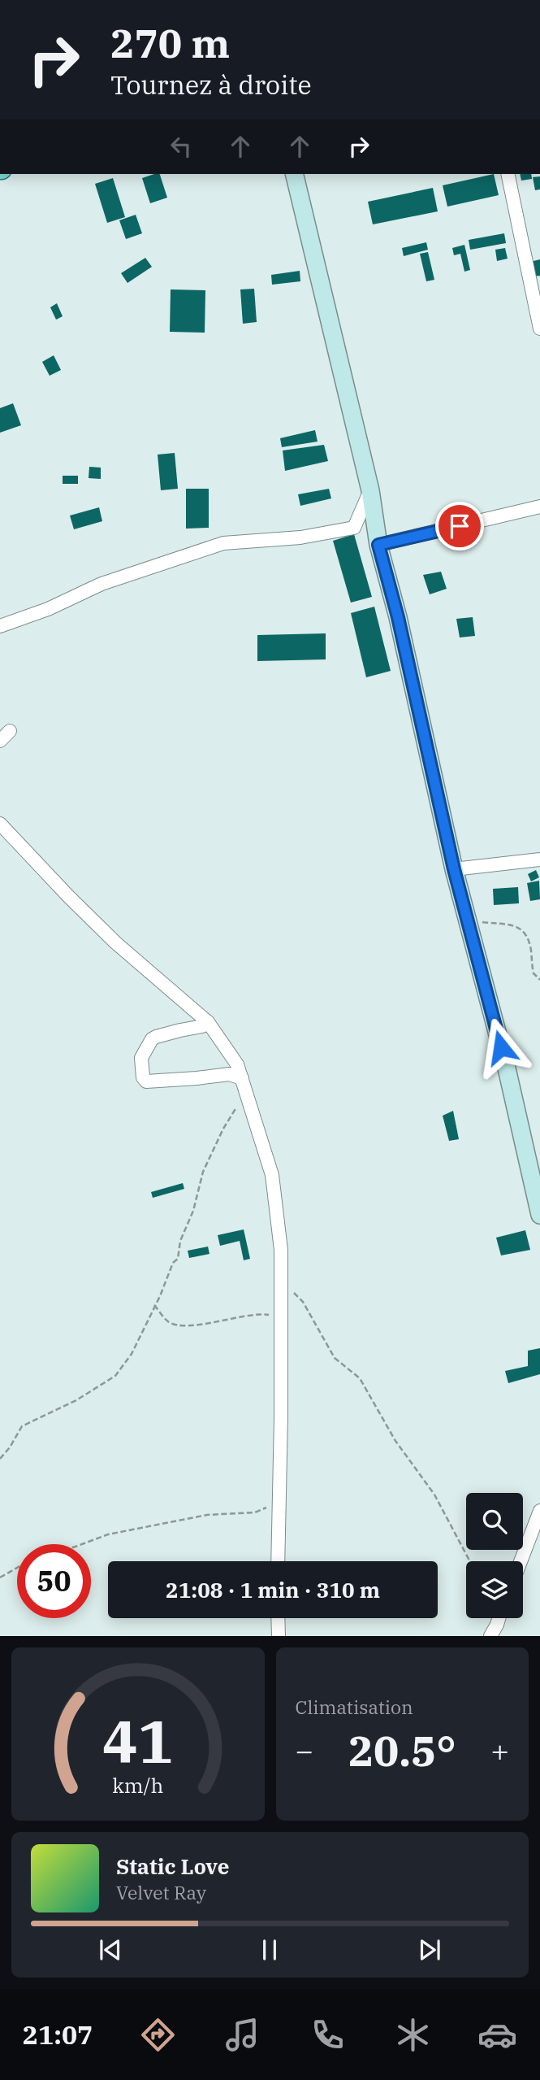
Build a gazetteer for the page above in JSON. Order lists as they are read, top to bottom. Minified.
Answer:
{"page":{"turn":["270 m","Tournez à droite"],"limit":"50","trip":"21:08 · 1 min · 310 m","tile":"Climatisation","heat":["−","20.5°","+"],"song":["Static Love","Velvet Ray"],"tabs":"21:07","gauge":["41","km/h"]}}
